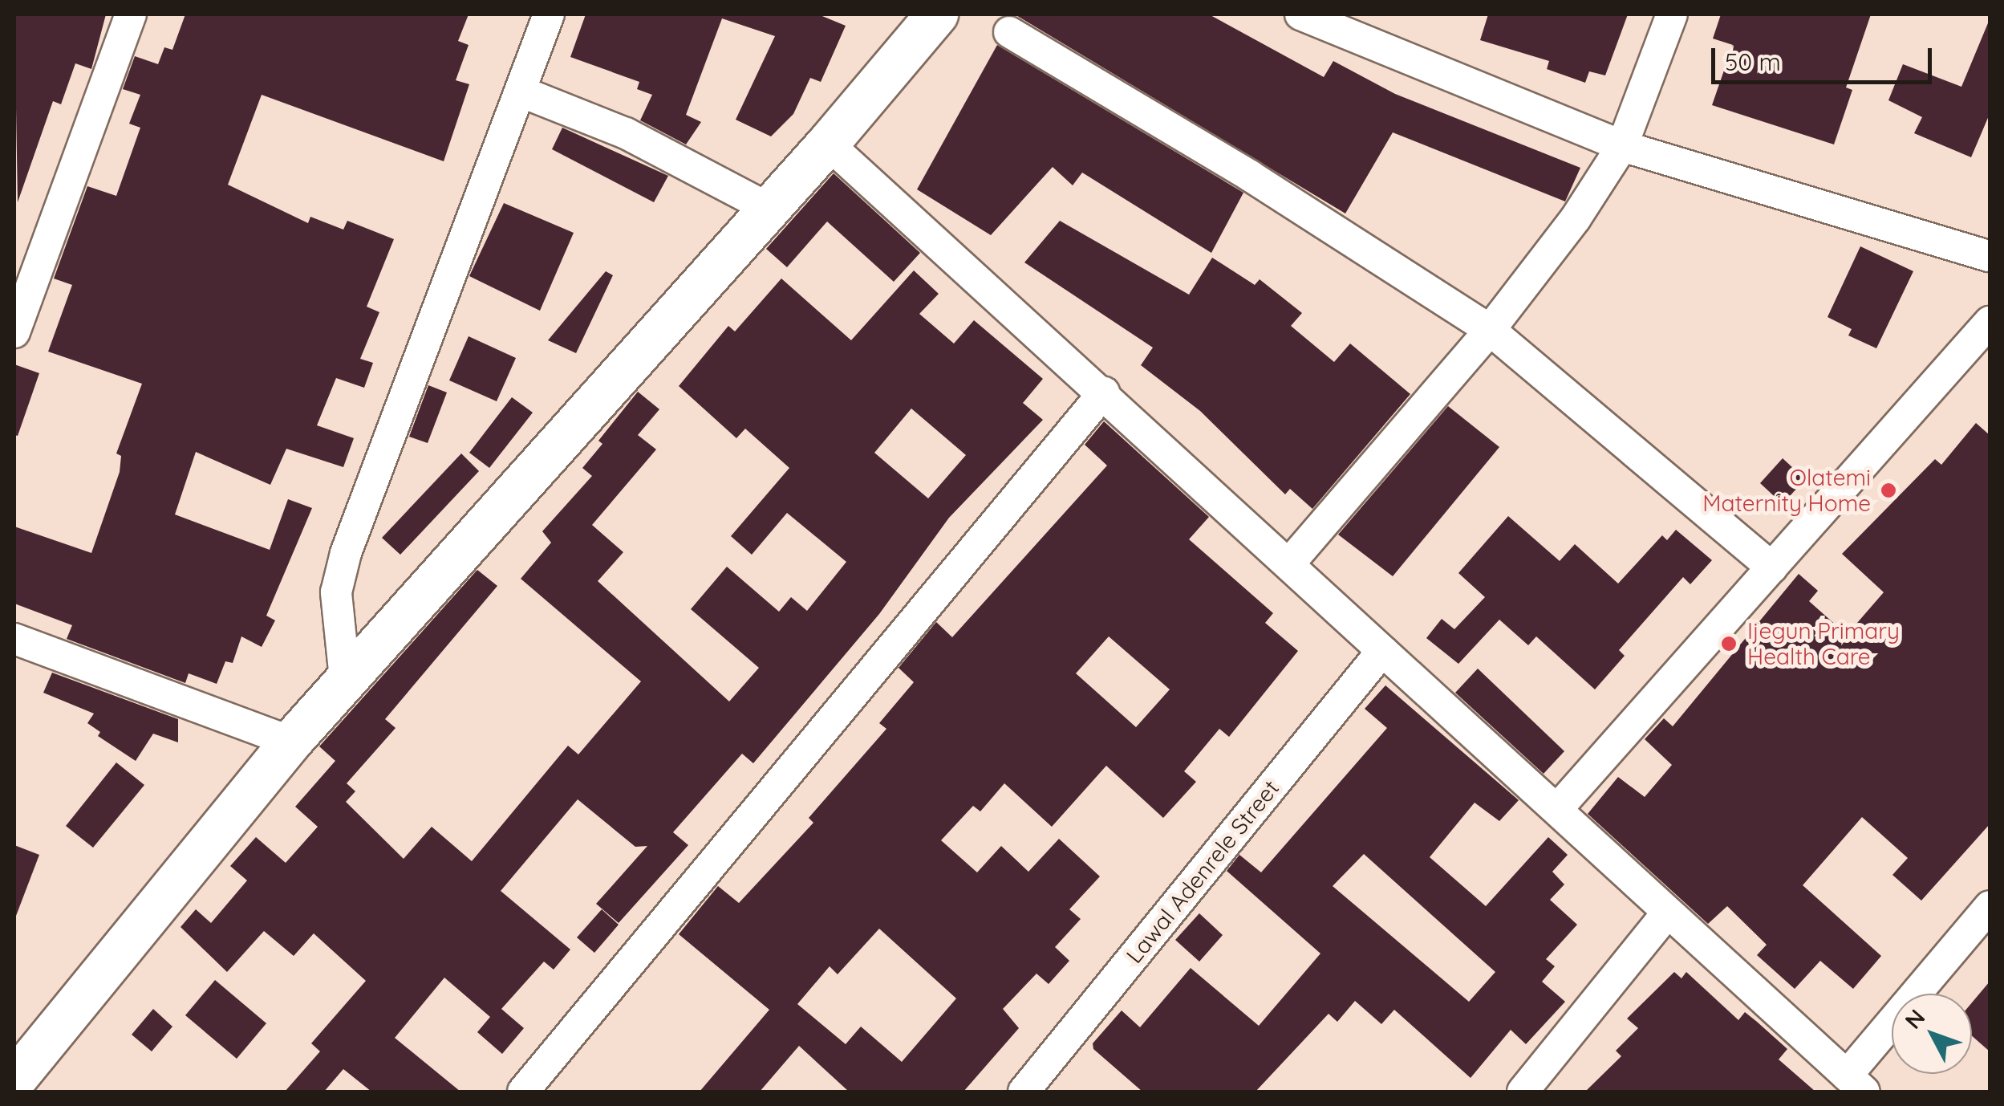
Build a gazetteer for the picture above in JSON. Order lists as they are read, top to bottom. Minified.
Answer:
{"streets":{"street":["Lawal Adenrele Street"]},"places":["Olatemi Maternity Home","Ijegun Primary Health Care"],"scale_bar":"50 m","north":"top left"}
